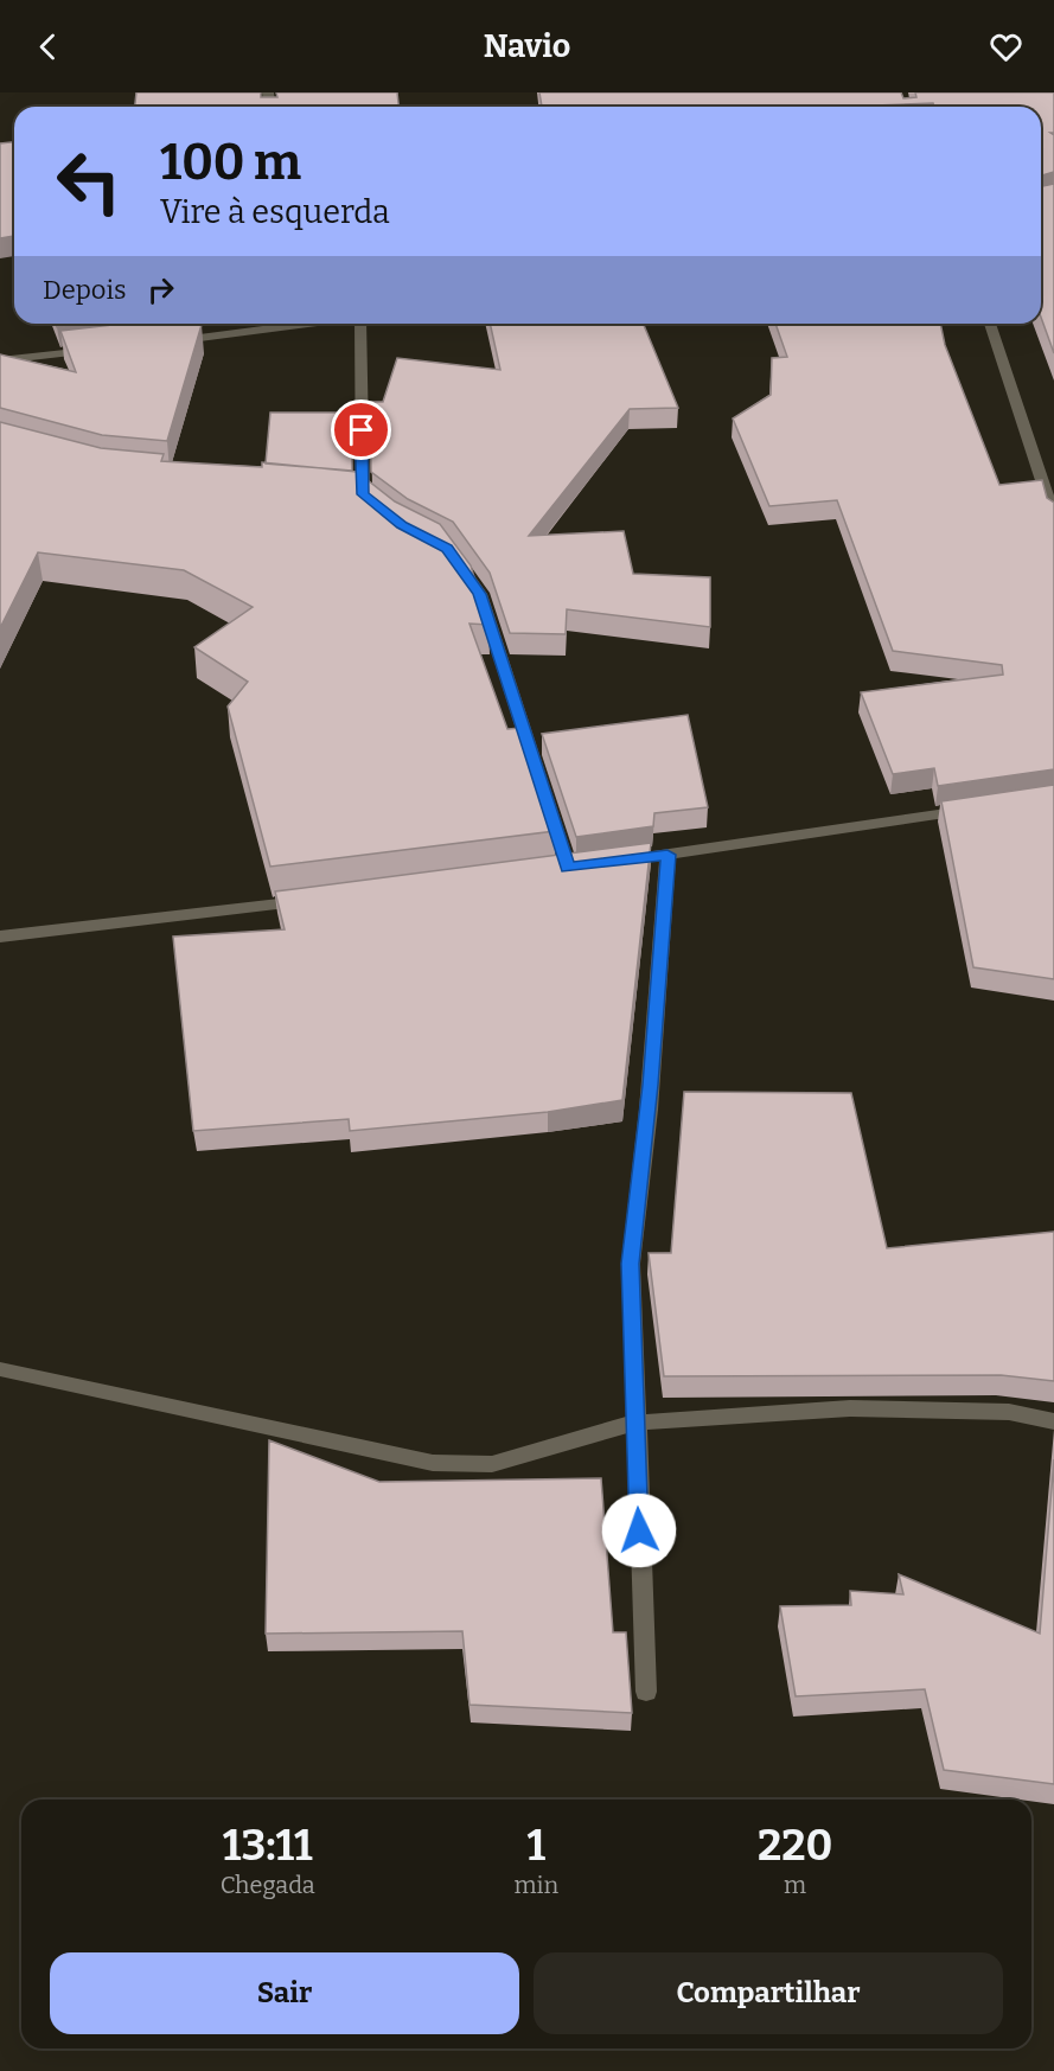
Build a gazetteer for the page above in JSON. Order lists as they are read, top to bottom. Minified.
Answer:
{"page":{"header":"Navio","turn":["100 m","Vire à esquerda"],"then":"Depois","eta":["13:11","Chegada","1","min","220","m"],"buttons":["Sair","Compartilhar"]}}
